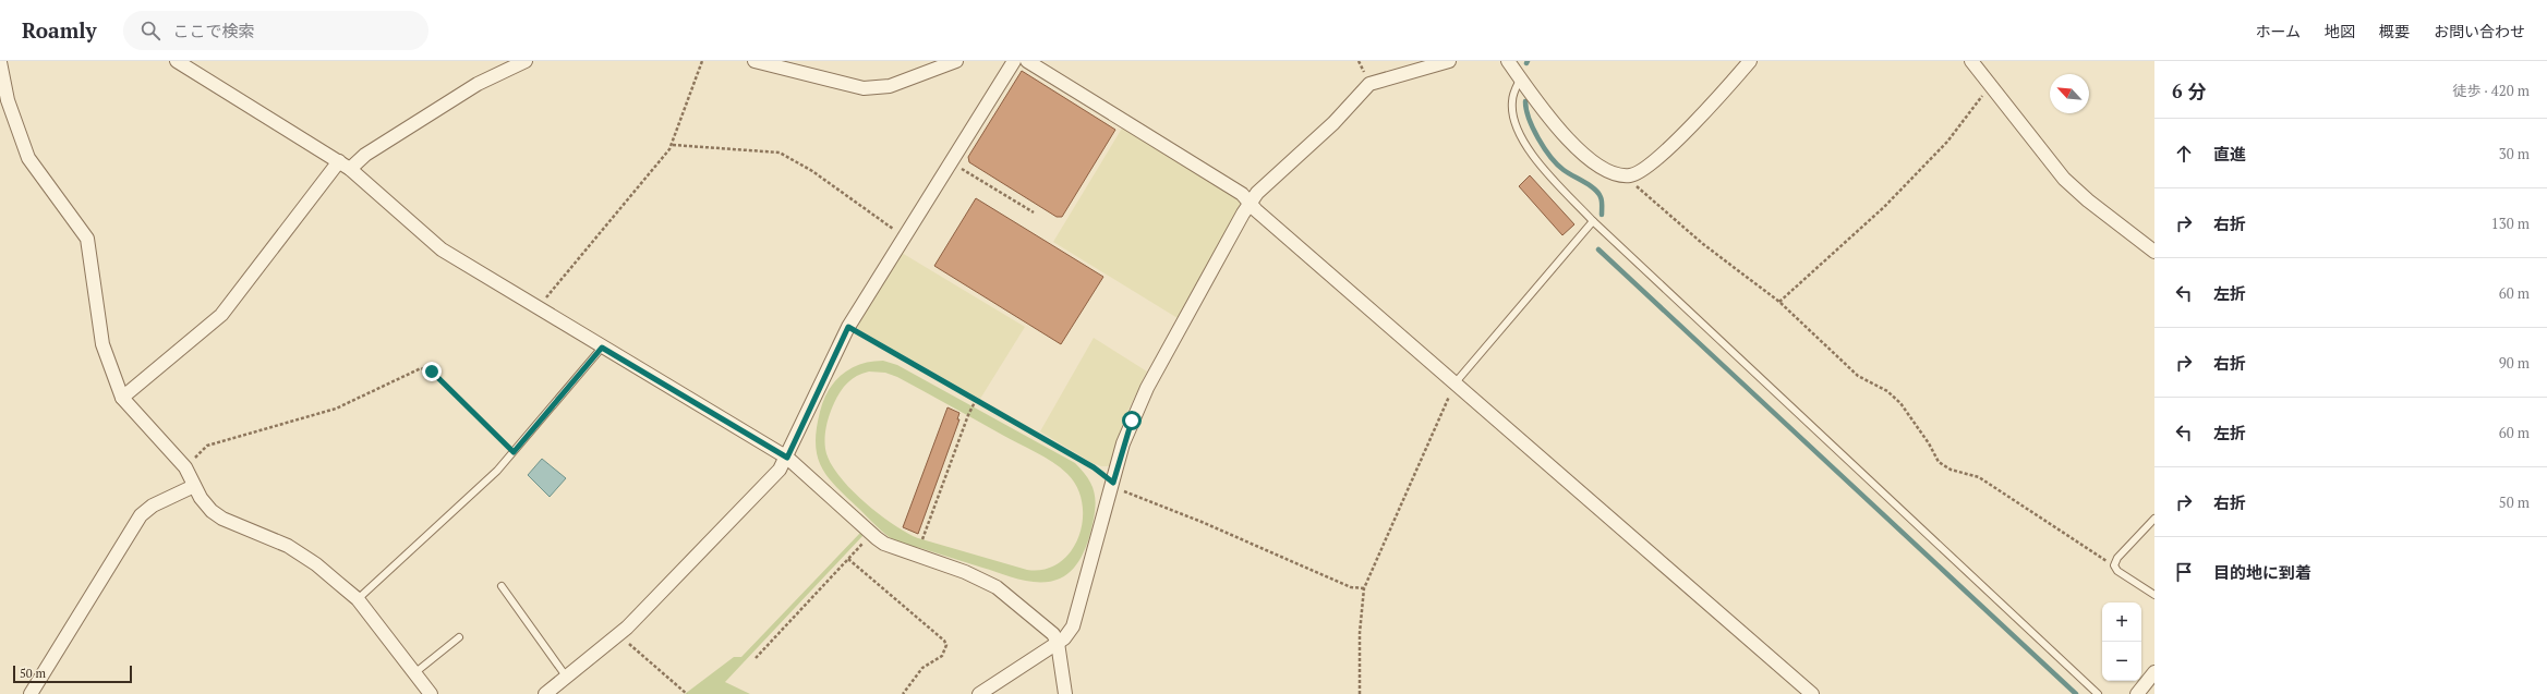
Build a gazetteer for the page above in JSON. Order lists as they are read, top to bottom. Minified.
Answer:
{"scale_bar":"50 m","north":"top left","page":{"header":"Roamly","search":"ここで検索","nav":["ホーム","地図","概要","お問い合わせ"],"heading":["6 分","徒歩 · 420 m"],"list":[["直進","30 m"],["右折","130 m"],["左折","60 m"],["右折","90 m"],["左折","60 m"],["右折","50 m"],"目的地に到着"],"map_buttons":["+","−"],"scale":"50 m"}}
